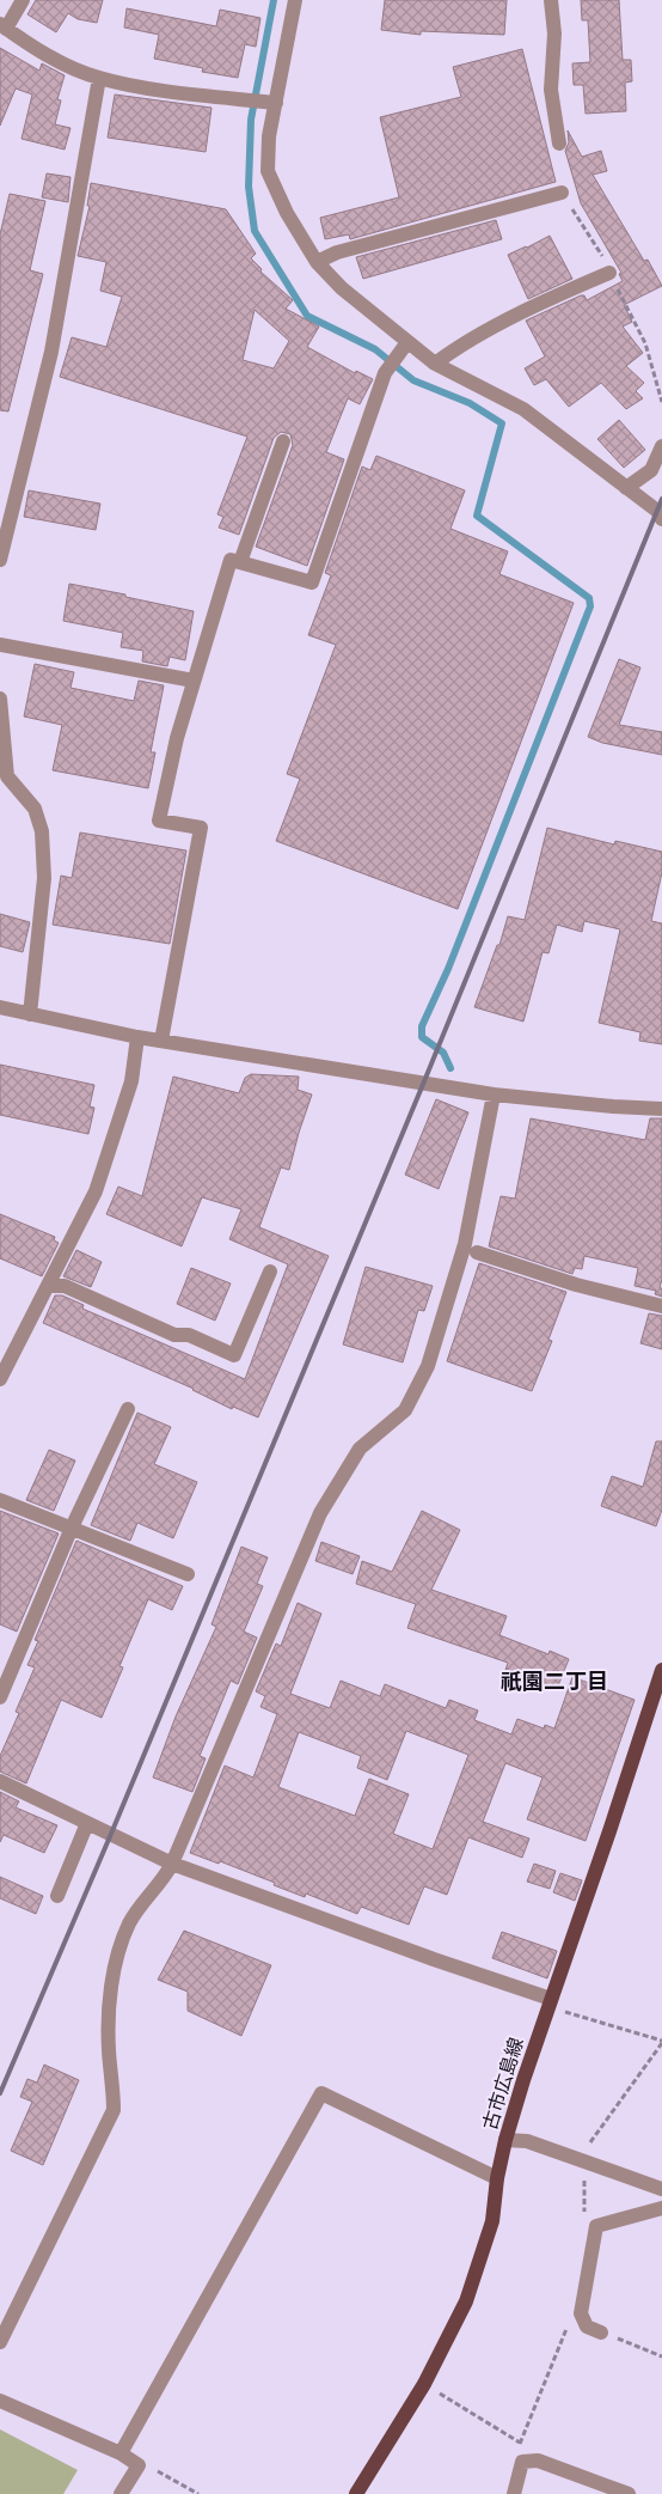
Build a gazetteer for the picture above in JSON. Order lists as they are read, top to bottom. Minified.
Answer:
{"streets":{"main road":["古市広島線"]},"districts":["祇園二丁目"]}
